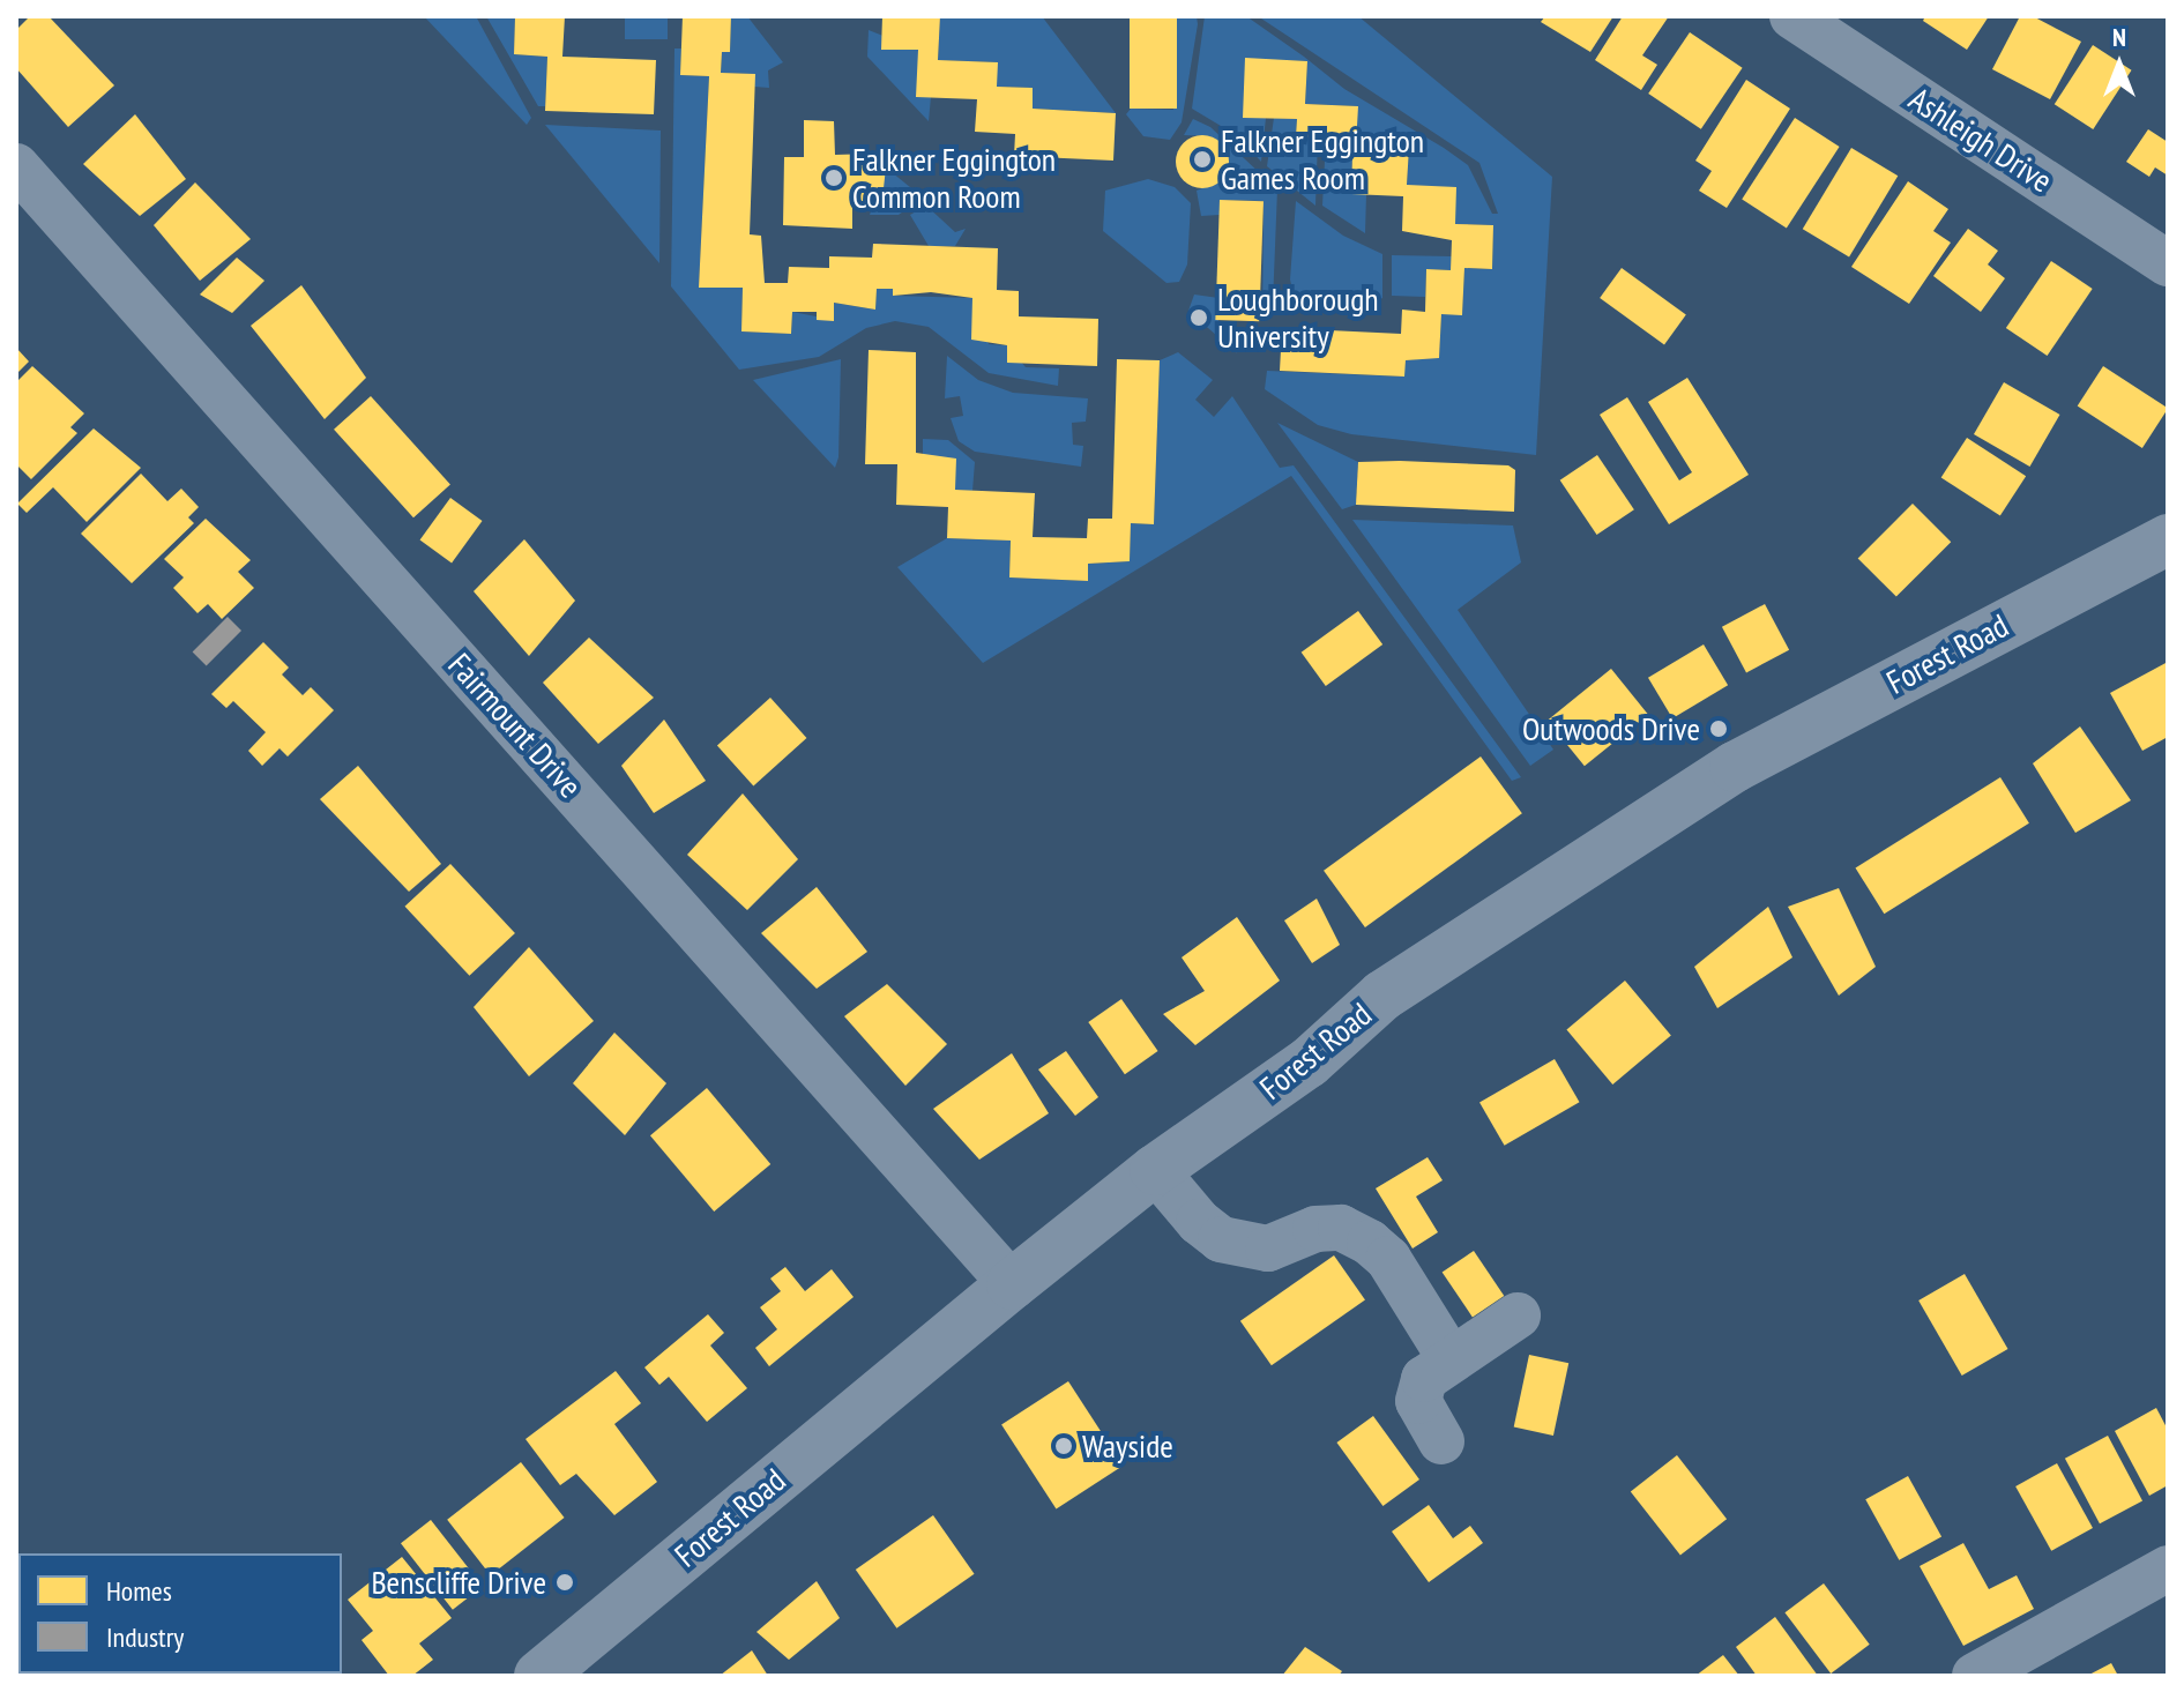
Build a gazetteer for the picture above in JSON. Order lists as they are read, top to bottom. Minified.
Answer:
{"streets":{"street":["Ashleigh Drive","Forest Road","Fairmount Drive"]},"crossings":[["Forest Road","Fairmount Drive"]],"places":["Falkner Eggington Games Room","Falkner Eggington Common Room","Loughborough University","Outwoods Drive","Wayside","Benscliffe Drive"],"legend":["Homes","Industry"],"north":"top"}
